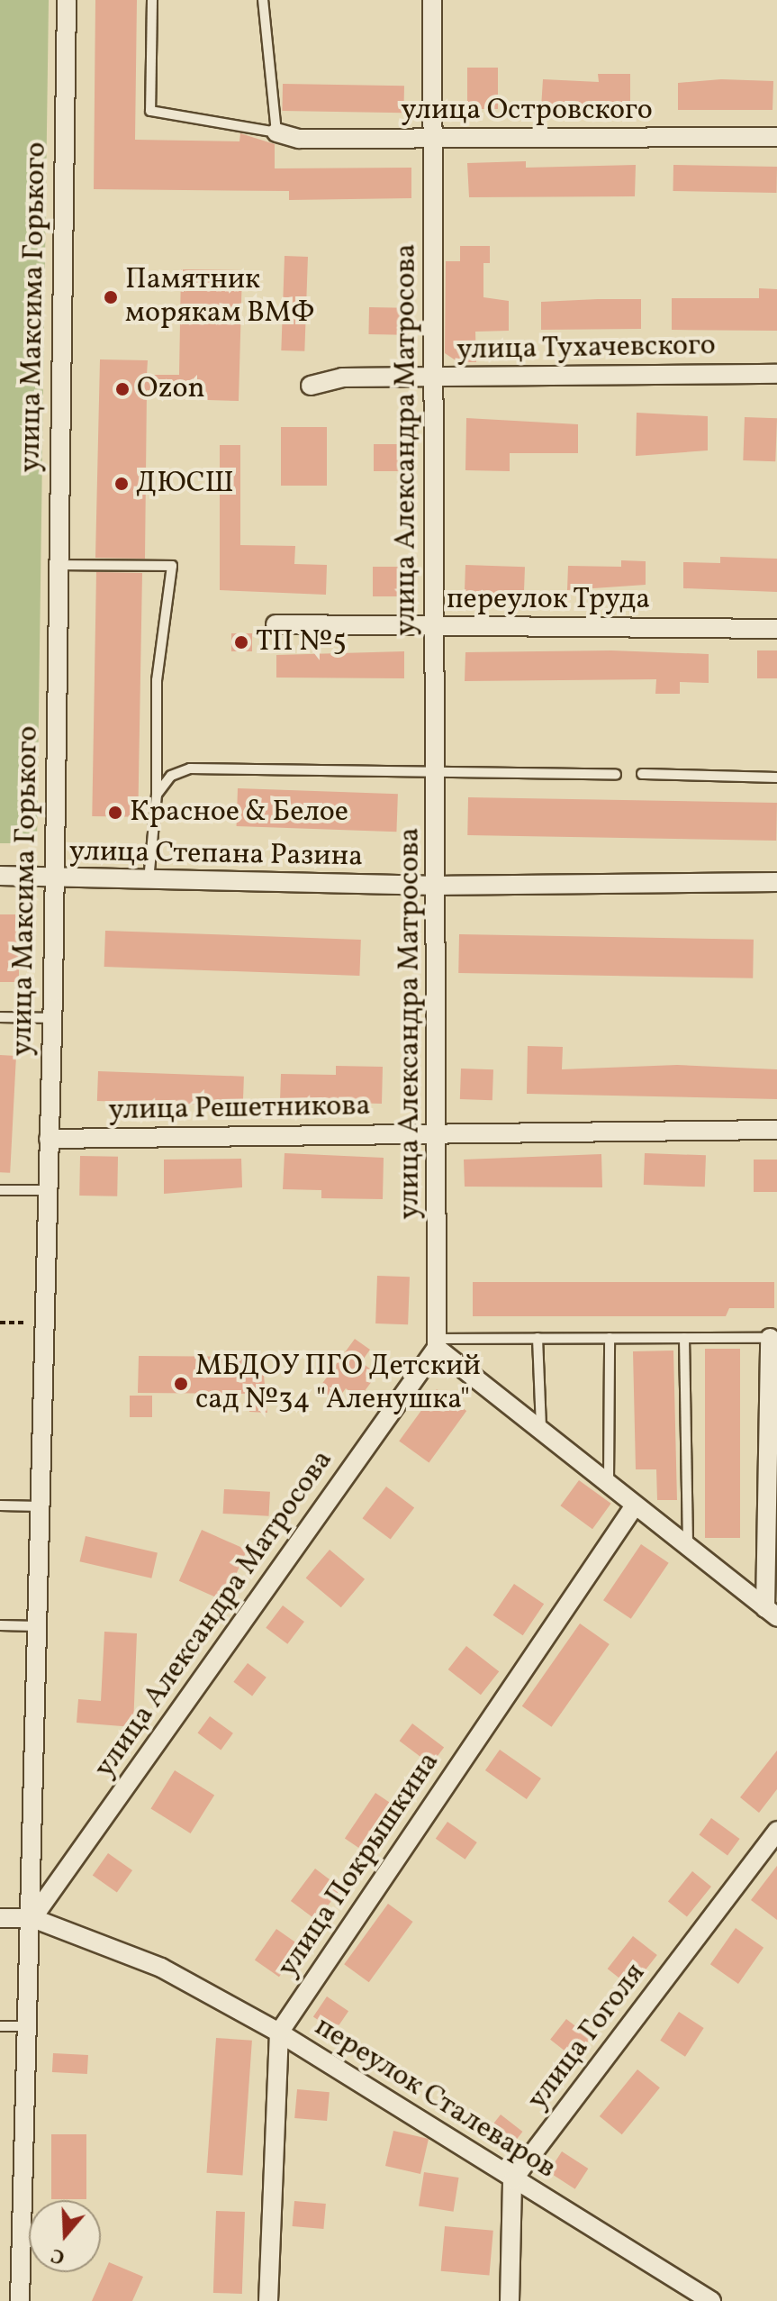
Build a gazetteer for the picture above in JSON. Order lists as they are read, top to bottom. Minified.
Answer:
{"streets":{"street":["улица Островского","улица Максима Горького","улица Тухачевского","улица Александра Матросова","переулок Труда","улица Степана Разина","улица Решетникова","улица Покрышкина","улица Гоголя","переулок Сталеваров"]},"crossings":[["улица Островского","улица Александра Матросова"],["улица Максима Горького","улица Александра Матросова"],["улица Максима Горького","улица Степана Разина"],["улица Максима Горького","улица Решетникова"],["улица Максима Горького","переулок Сталеваров"],["улица Тухачевского","улица Александра Матросова"],["улица Александра Матросова","переулок Труда"],["улица Александра Матросова","улица Степана Разина"],["улица Александра Матросова","улица Решетникова"],["улица Александра Матросова","переулок Сталеваров"],["улица Покрышкина","переулок Сталеваров"],["улица Гоголя","переулок Сталеваров"]],"places":["Памятник морякам ВМФ","Ozon","ДЮСШ","ТП №5","Красное & Белое","МБДОУ ПГО Детский сад №34 \"Аленушка\""],"north":"bottom"}
